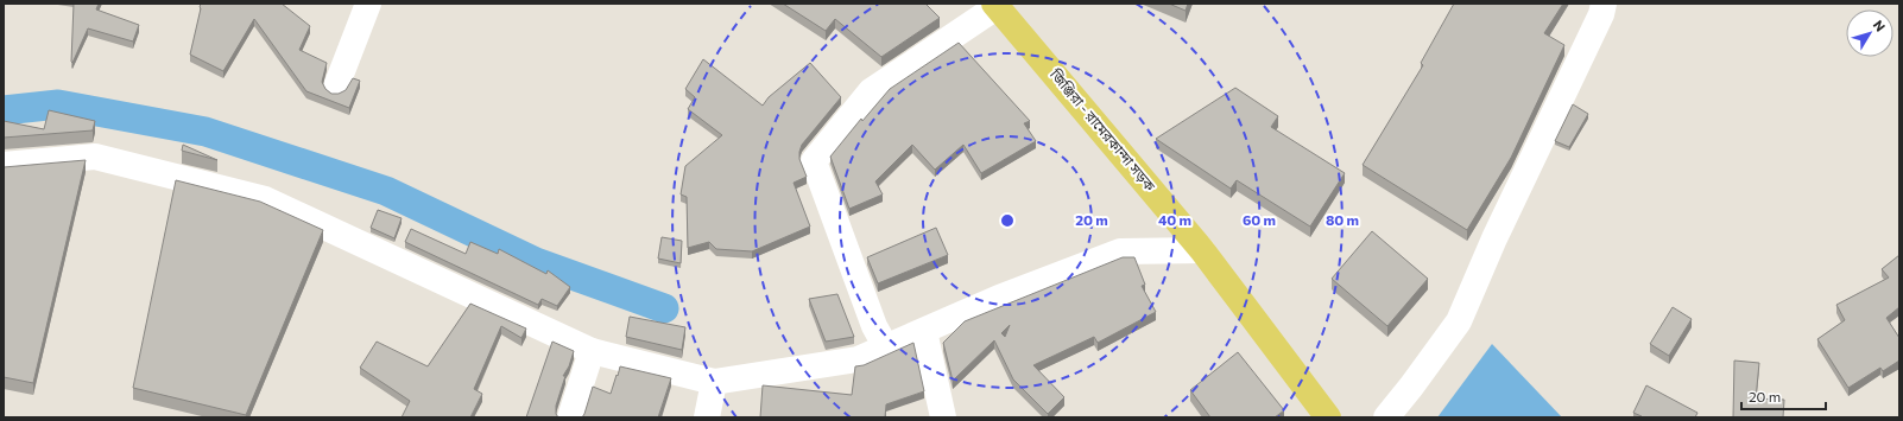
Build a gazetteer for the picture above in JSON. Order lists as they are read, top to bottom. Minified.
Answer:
{"streets":{"main road":["জিঞ্জিরা - রামেরকান্দা সড়ক"]},"scale_bar":"20 m","north":"top right","rings":["20 m","40 m","60 m","80 m"]}
